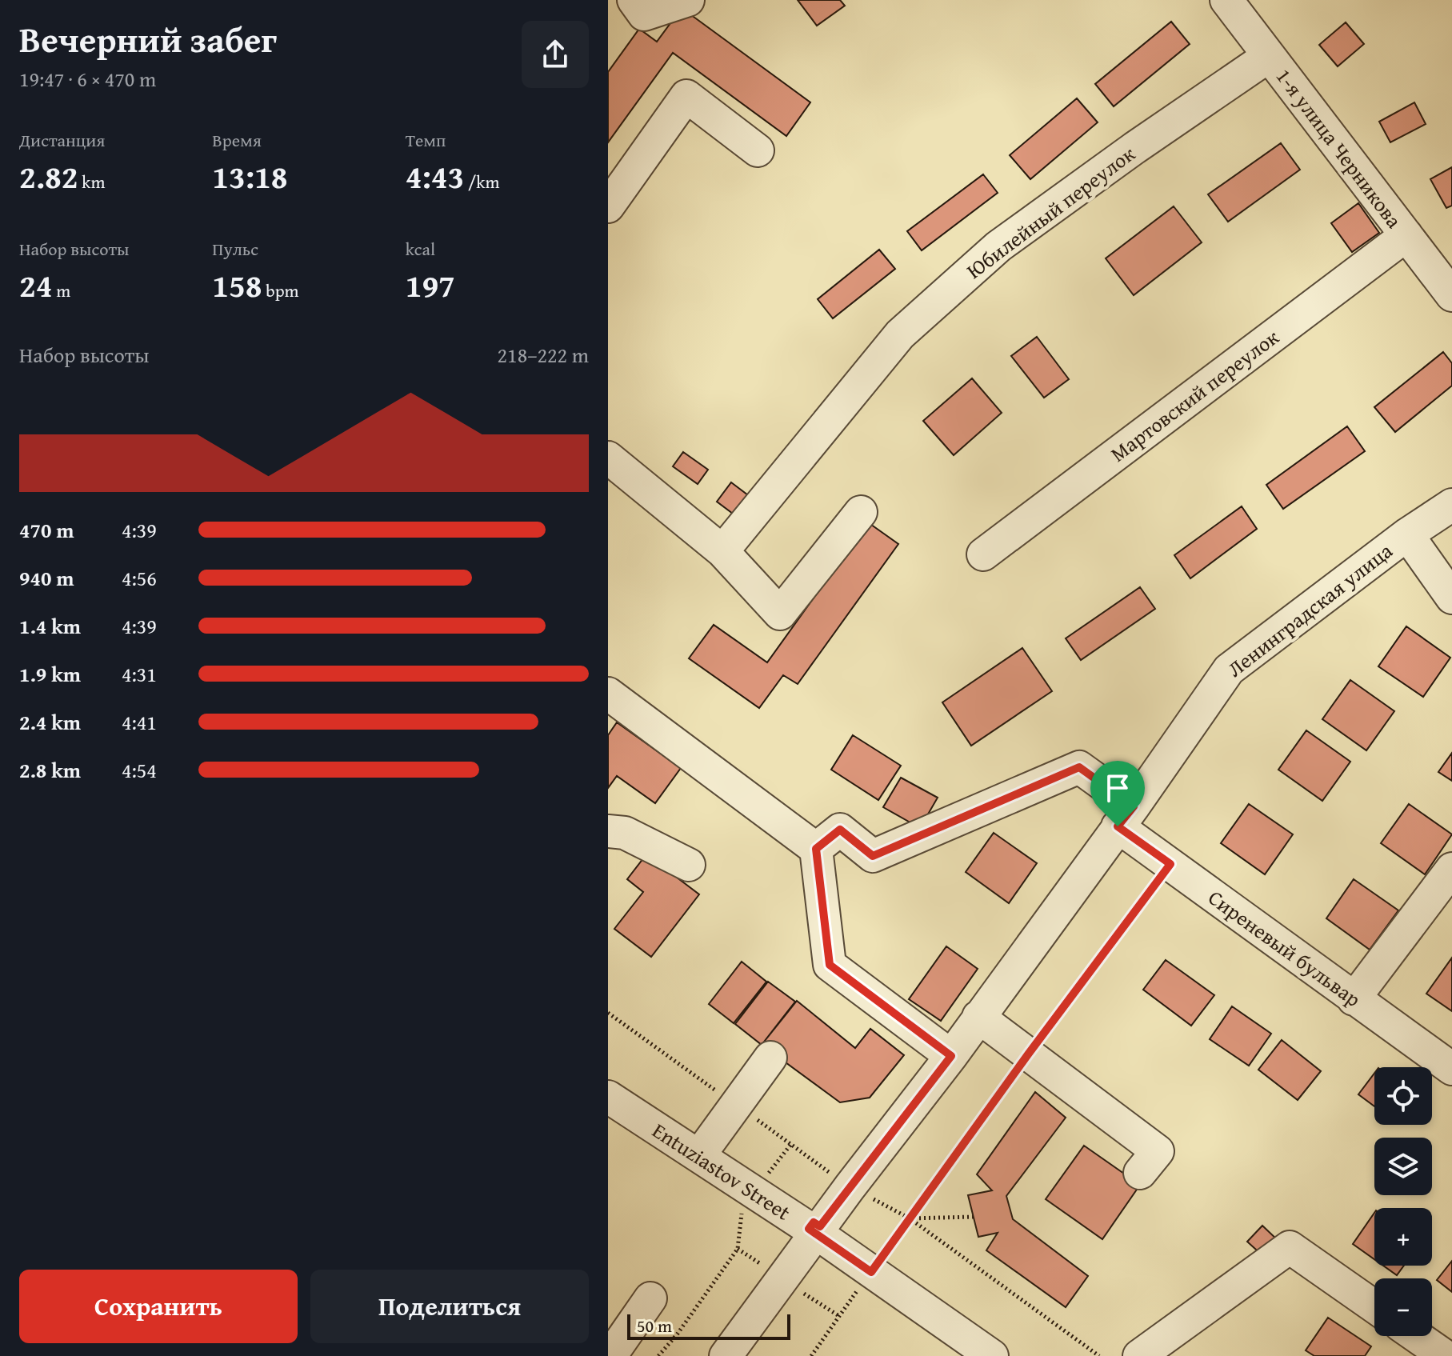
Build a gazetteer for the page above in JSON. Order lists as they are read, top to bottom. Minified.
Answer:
{"streets":{"street":["1-я улица Черникова","Юбилейный переулок","Мартовский переулок","Ленинградская улица","Сиреневый бульвар","Entuziastov Street"]},"crossings":[["1-я улица Черникова","Юбилейный переулок"],["1-я улица Черникова","Мартовский переулок"],["Ленинградская улица","Сиреневый бульвар"],["Ленинградская улица","Entuziastov Street"]],"scale_bar":"50 m","page":{"heading":["Вечерний забег","19:47 · 6 × 470 m"],"stats":[["Дистанция","2.82 km"],["Время","13:18"],["Темп","4:43 /km"],["Набор высоты","24 m"],["Пульс","158 bpm"],["kcal","197"]],"chart":["Набор высоты","218–222 m"],"list":[{"name":"470 m","note":"4:39"},{"name":"940 m","note":"4:56"},{"name":"1.4 km","note":"4:39"},{"name":"1.9 km","note":"4:31"},{"name":"2.4 km","note":"4:41"},{"name":"2.8 km","note":"4:54"}],"map_buttons":["+","−"],"buttons":["Сохранить","Поделиться"],"scale":"50 m"}}
